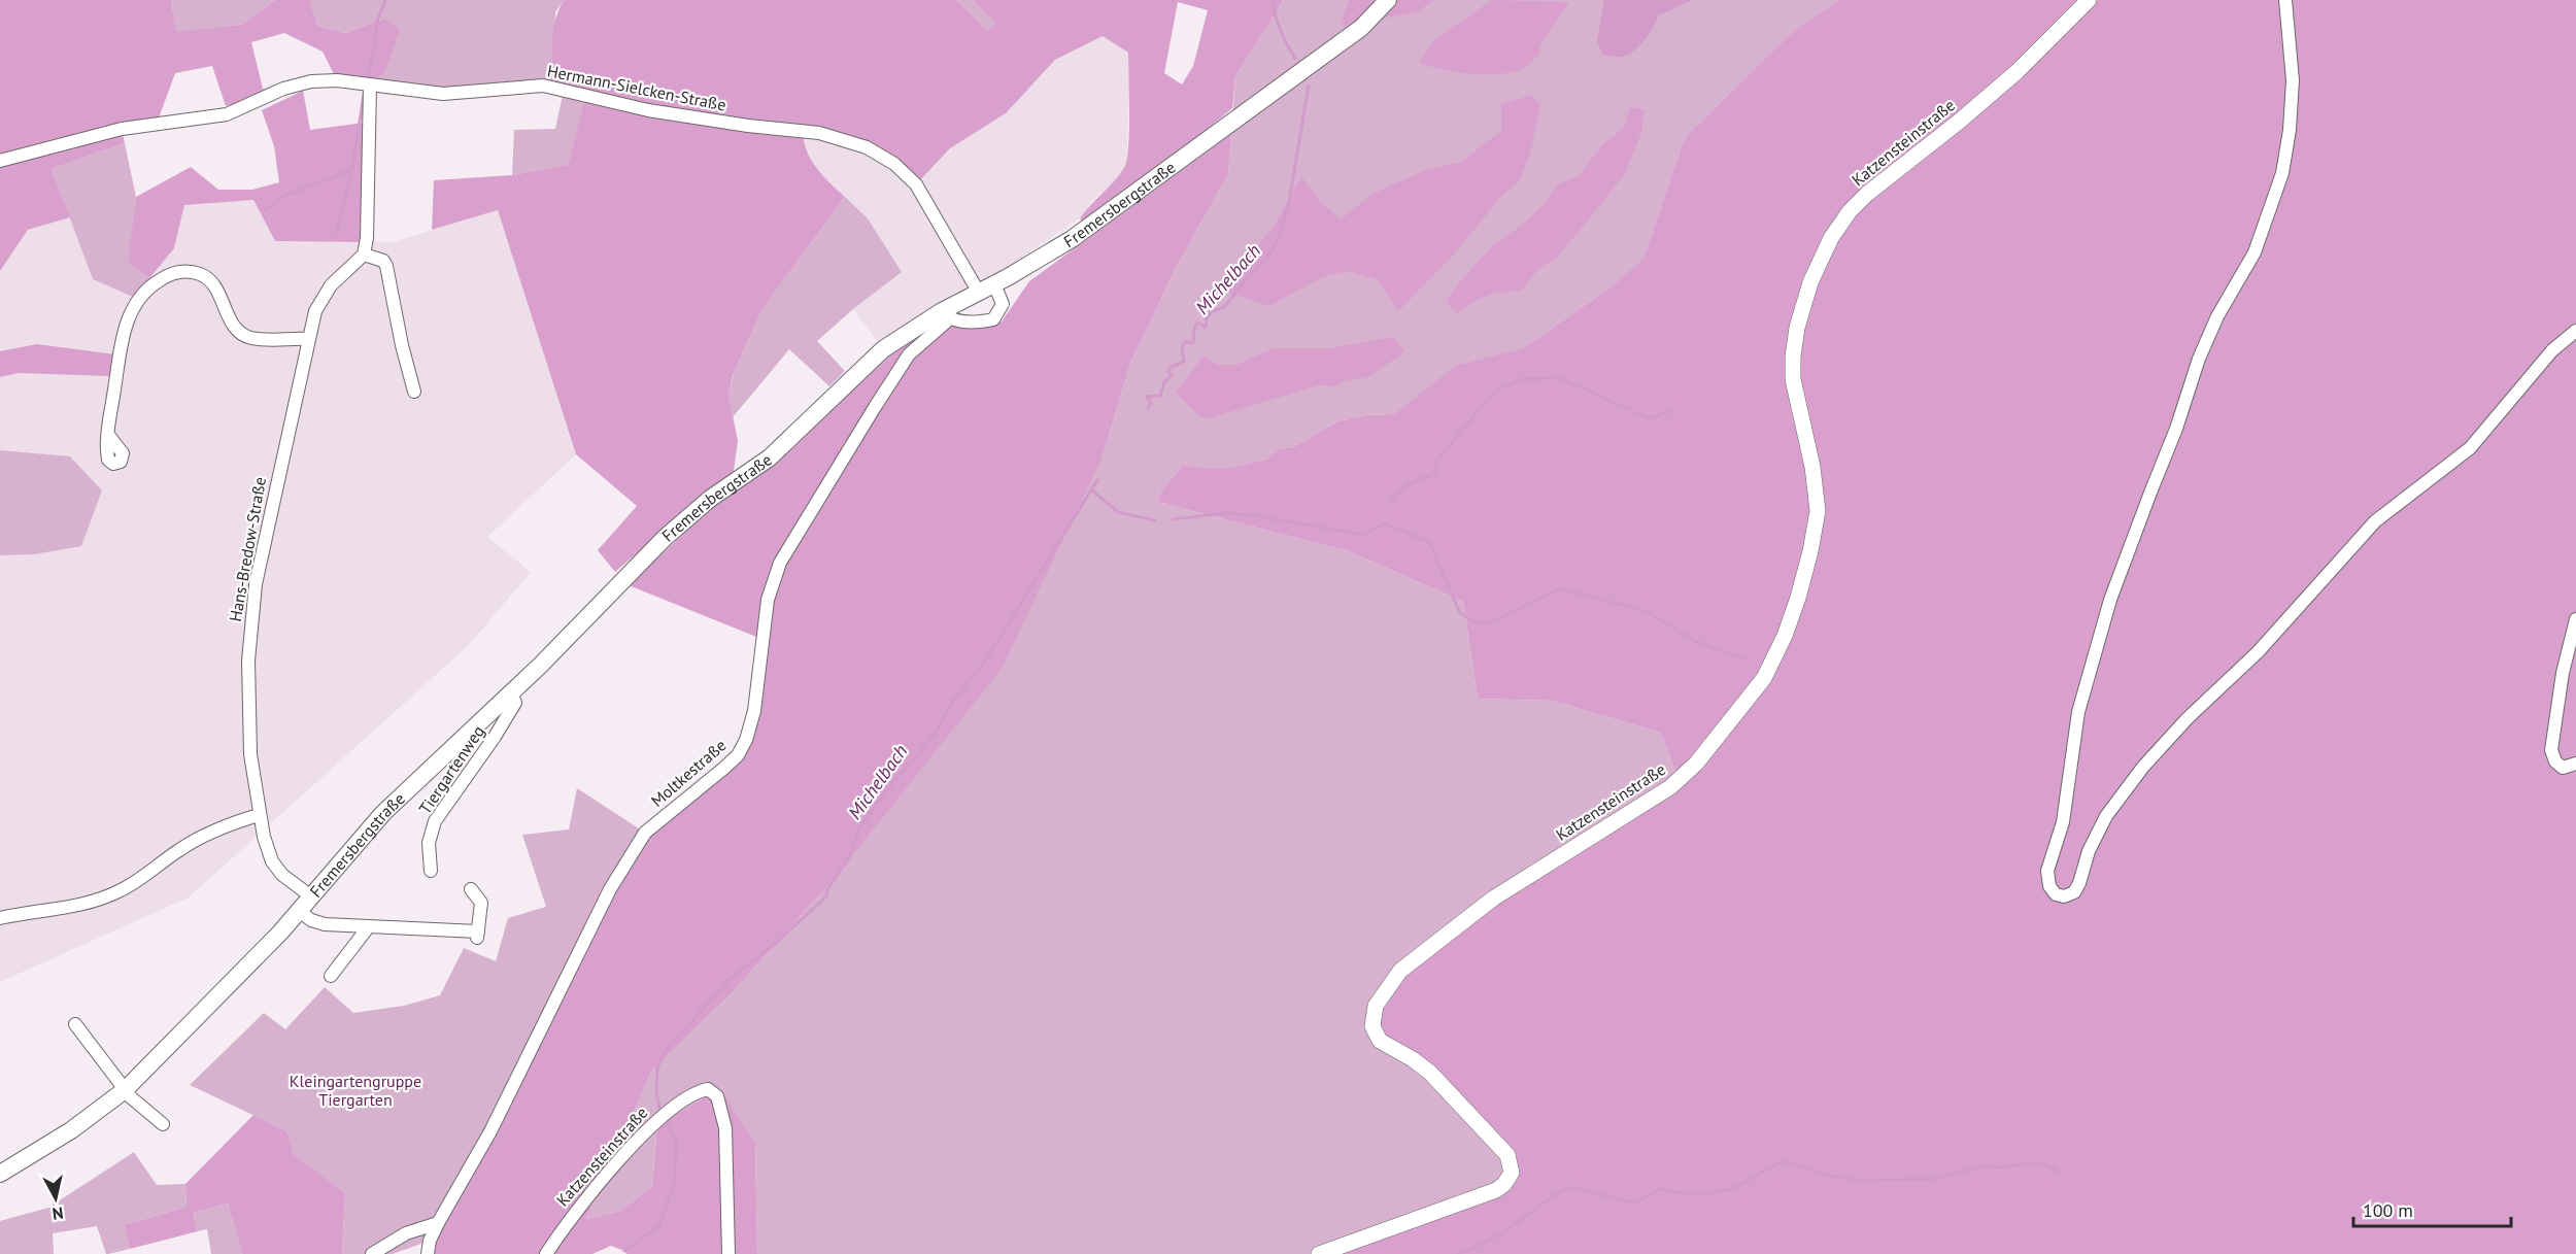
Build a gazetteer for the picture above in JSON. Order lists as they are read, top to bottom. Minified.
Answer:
{"streets":{"main road":["Fremersbergstraße"],"street":["Hermann-Sielcken-Straße","Katzensteinstraße","Hans-Bredow-Straße","Tiergartenweg","Moltkestraße"]},"crossings":[["Hermann-Sielcken-Straße","Fremersbergstraße"],["Fremersbergstraße","Hans-Bredow-Straße"],["Fremersbergstraße","Tiergartenweg"],["Fremersbergstraße","Moltkestraße"]],"water":["Michelbach"],"parks":["Kleingartengruppe Tiergarten"],"scale_bar":"100 m","north":"bottom"}
